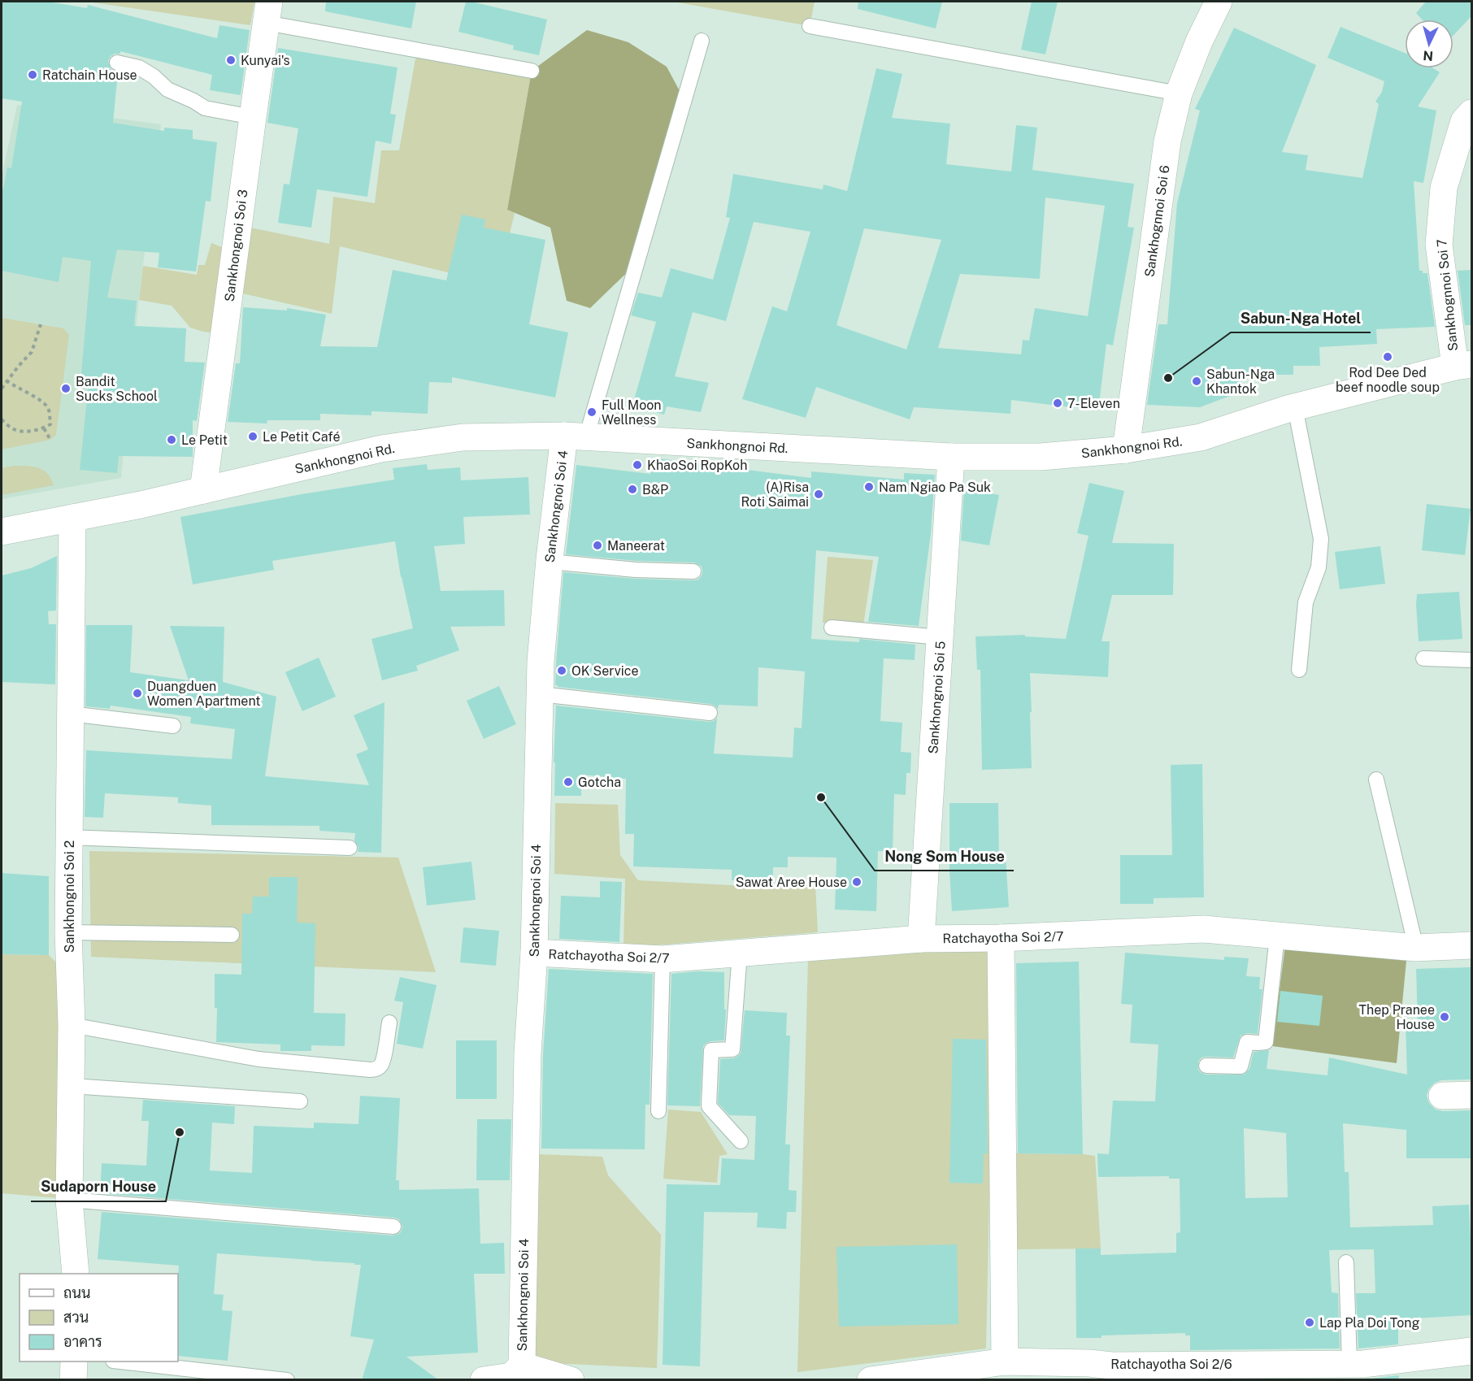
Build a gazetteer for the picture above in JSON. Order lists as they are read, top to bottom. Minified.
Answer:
{"streets":{"street":["Sankhognnoi Soi 6","Sankhongnoi Soi 3","Sankhognnoi Soi 7","Sankhongnoi Rd.","Sankhongnoi Soi 4","Sankhongnoi Soi 5","Sankhongnoi Soi 2","Ratchayotha Soi 2/7","Ratchayotha Soi 2/6"]},"crossings":[["Sankhognnoi Soi 6","Sankhongnoi Rd."],["Sankhongnoi Soi 3","Sankhongnoi Rd."],["Sankhognnoi Soi 7","Sankhongnoi Rd."],["Sankhongnoi Rd.","Sankhongnoi Soi 4"],["Sankhongnoi Rd.","Sankhongnoi Soi 5"],["Sankhongnoi Rd.","Sankhongnoi Soi 2"],["Sankhongnoi Soi 4","Ratchayotha Soi 2/7"],["Sankhongnoi Soi 5","Ratchayotha Soi 2/7"]],"places":["Kunyai's","Ratchain House","Rod Dee Ded beef noodle soup","Sabun-Nga Hotel","Sabun-Nga Khantok","Bandit Sucks School","7-Eleven","Full Moon Wellness","Le Petit Café","Le Petit","KhaoSoi RopKoh","Nam Ngiao Pa Suk","B&P","(A)Risa Roti Saimai","Maneerat","OK Service","Duangduen Women Apartment","Gotcha","Nong Som House","Sawat Aree House","Thep Pranee House","Sudaporn House","Lap Pla Doi Tong"],"legend":["ถนน","สวน","อาคาร"],"north":"bottom"}
